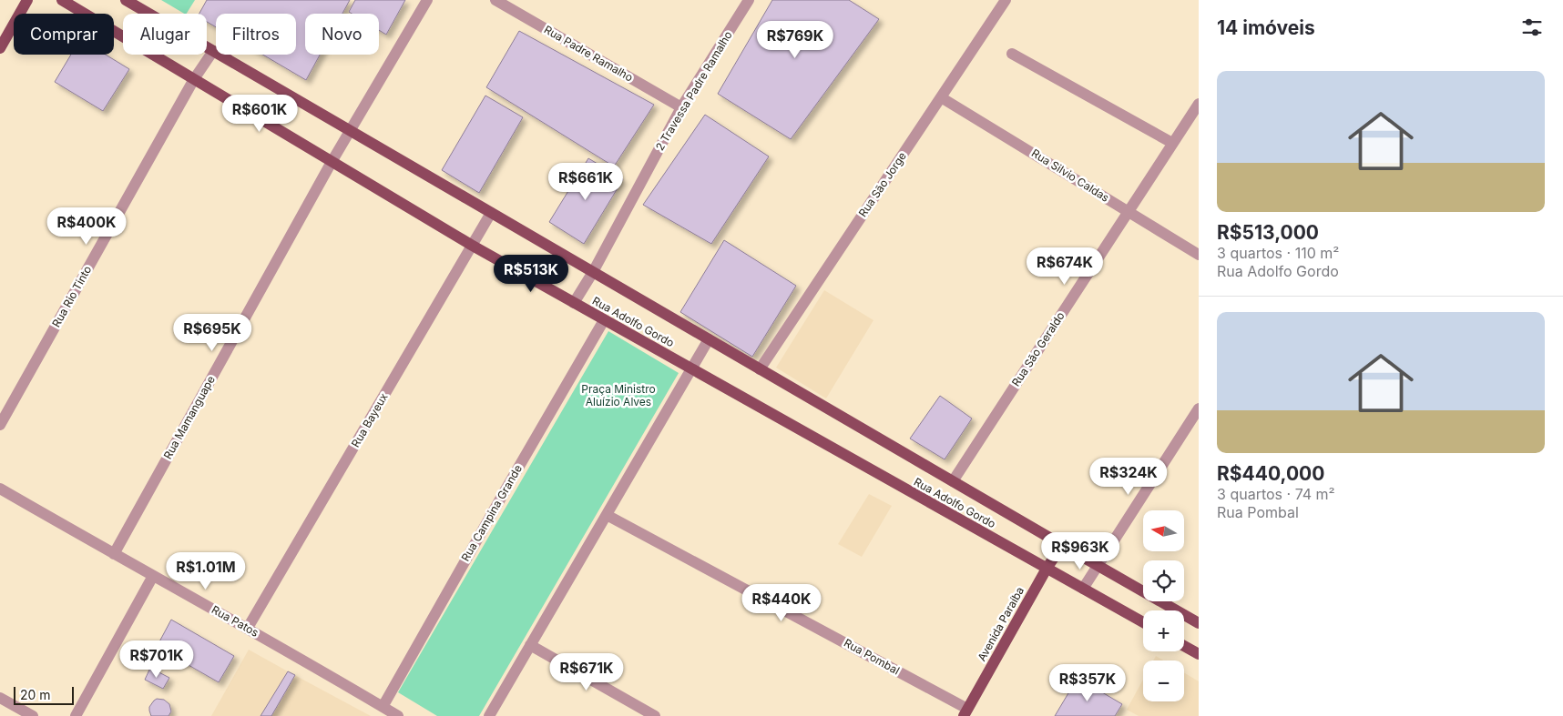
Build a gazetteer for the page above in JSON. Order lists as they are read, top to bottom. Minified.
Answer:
{"streets":{"main road":["Rua Adolfo Gordo","Avenida Paraíba"],"street":["Rua Padre Ramalho","2 Travessa Padre Ramalho","Rua Silvio Caldas","Rua São Jorge","Rua Rio Tinto","Rua São Geraldo","Rua Mamanguape","Rua Bayeux","Rua Campina Grande","Rua Patos","Rua Pombal"]},"crossings":[["Rua Padre Ramalho","2 Travessa Padre Ramalho"],["2 Travessa Padre Ramalho","Rua Adolfo Gordo"],["Rua Silvio Caldas","Rua São Jorge"],["Rua Silvio Caldas","Rua São Geraldo"],["Rua São Jorge","Rua Adolfo Gordo"],["Rua Rio Tinto","Rua Adolfo Gordo"],["Rua Adolfo Gordo","Rua São Geraldo"],["Rua Adolfo Gordo","Rua Mamanguape"],["Rua Adolfo Gordo","Rua Bayeux"],["Rua Adolfo Gordo","Rua Campina Grande"],["Rua Adolfo Gordo","Avenida Paraíba"],["Rua Mamanguape","Rua Patos"],["Rua Bayeux","Rua Patos"],["Rua Campina Grande","Rua Patos"],["Avenida Paraíba","Rua Pombal"]],"parks":["Praça Ministro Aluízio Alves"],"scale_bar":"20 m","north":"left","page":{"heading":"14 imóveis","chip":["Comprar","Alugar","Filtros","Novo"],"price":["R$769K","R$601K","R$661K","R$400K","R$674K","R$513K","R$695K","R$324K","R$963K","R$1.01M","R$440K","R$701K","R$671K","R$357K"],"list":[{"name":"R$513,000","note":"3 quartos · 110 m² · Rua Adolfo Gordo"},{"name":"R$440,000","note":"3 quartos · 74 m² · Rua Pombal"}],"map_buttons":["+","−"],"scale":"20 m"}}
